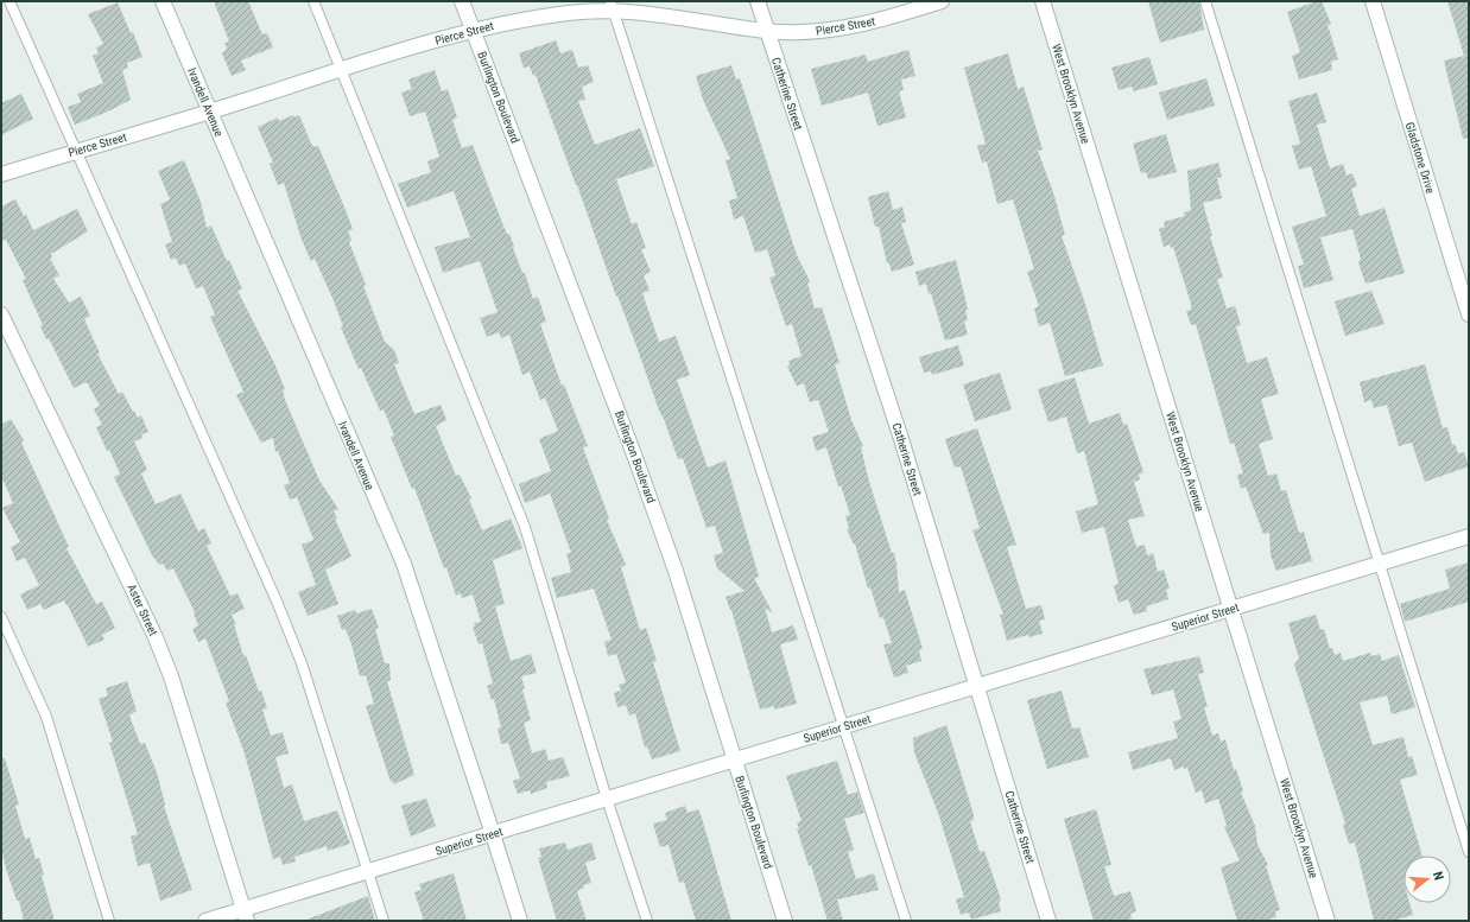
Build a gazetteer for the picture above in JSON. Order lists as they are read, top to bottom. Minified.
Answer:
{"streets":{"street":["Pierce Street","Catherine Street","West Brooklyn Avenue","Burlington Boulevard","Ivandell Avenue","Gladstone Drive","Aster Street","Superior Street"]},"crossings":[["Pierce Street","Catherine Street"],["Pierce Street","Burlington Boulevard"],["Pierce Street","Ivandell Avenue"],["Catherine Street","Superior Street"],["West Brooklyn Avenue","Superior Street"],["Burlington Boulevard","Superior Street"],["Ivandell Avenue","Superior Street"],["Aster Street","Superior Street"]],"north":"right"}
